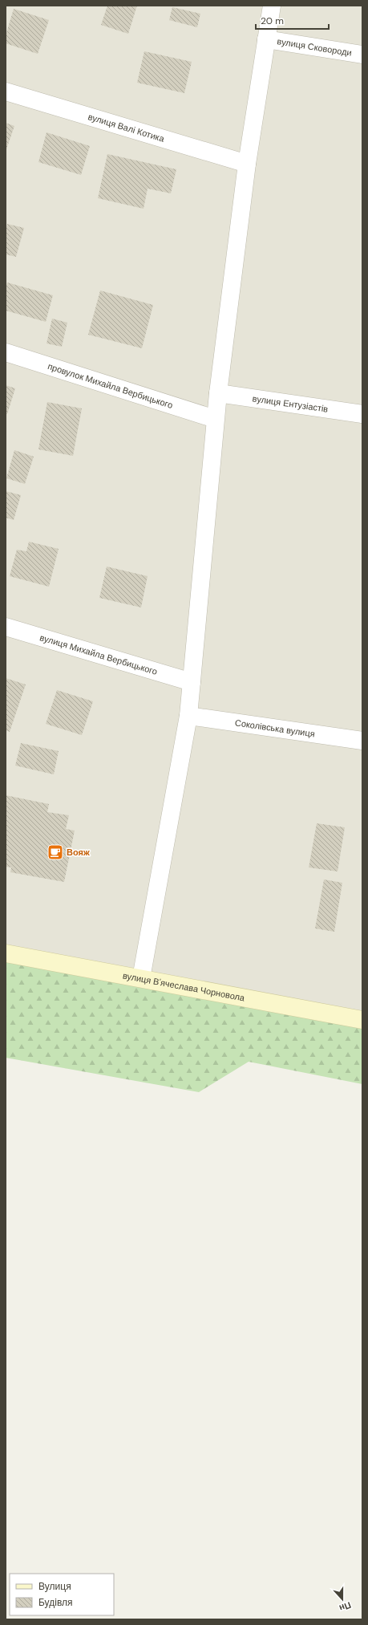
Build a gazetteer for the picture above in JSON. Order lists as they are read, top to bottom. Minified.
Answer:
{"streets":{"street":["вулиця Сковороди","вулиця Валі Котика","провулок Михайла Вербицького","вулиця Ентузіастів","вулиця Михайла Вербицького","Соколівська вулиця","вулиця В'ячеслава Чорновола"]},"places":{"cafe":["Вояж"]},"legend":["Вулиця","Будівля"],"scale_bar":"20 m","north":"bottom"}
